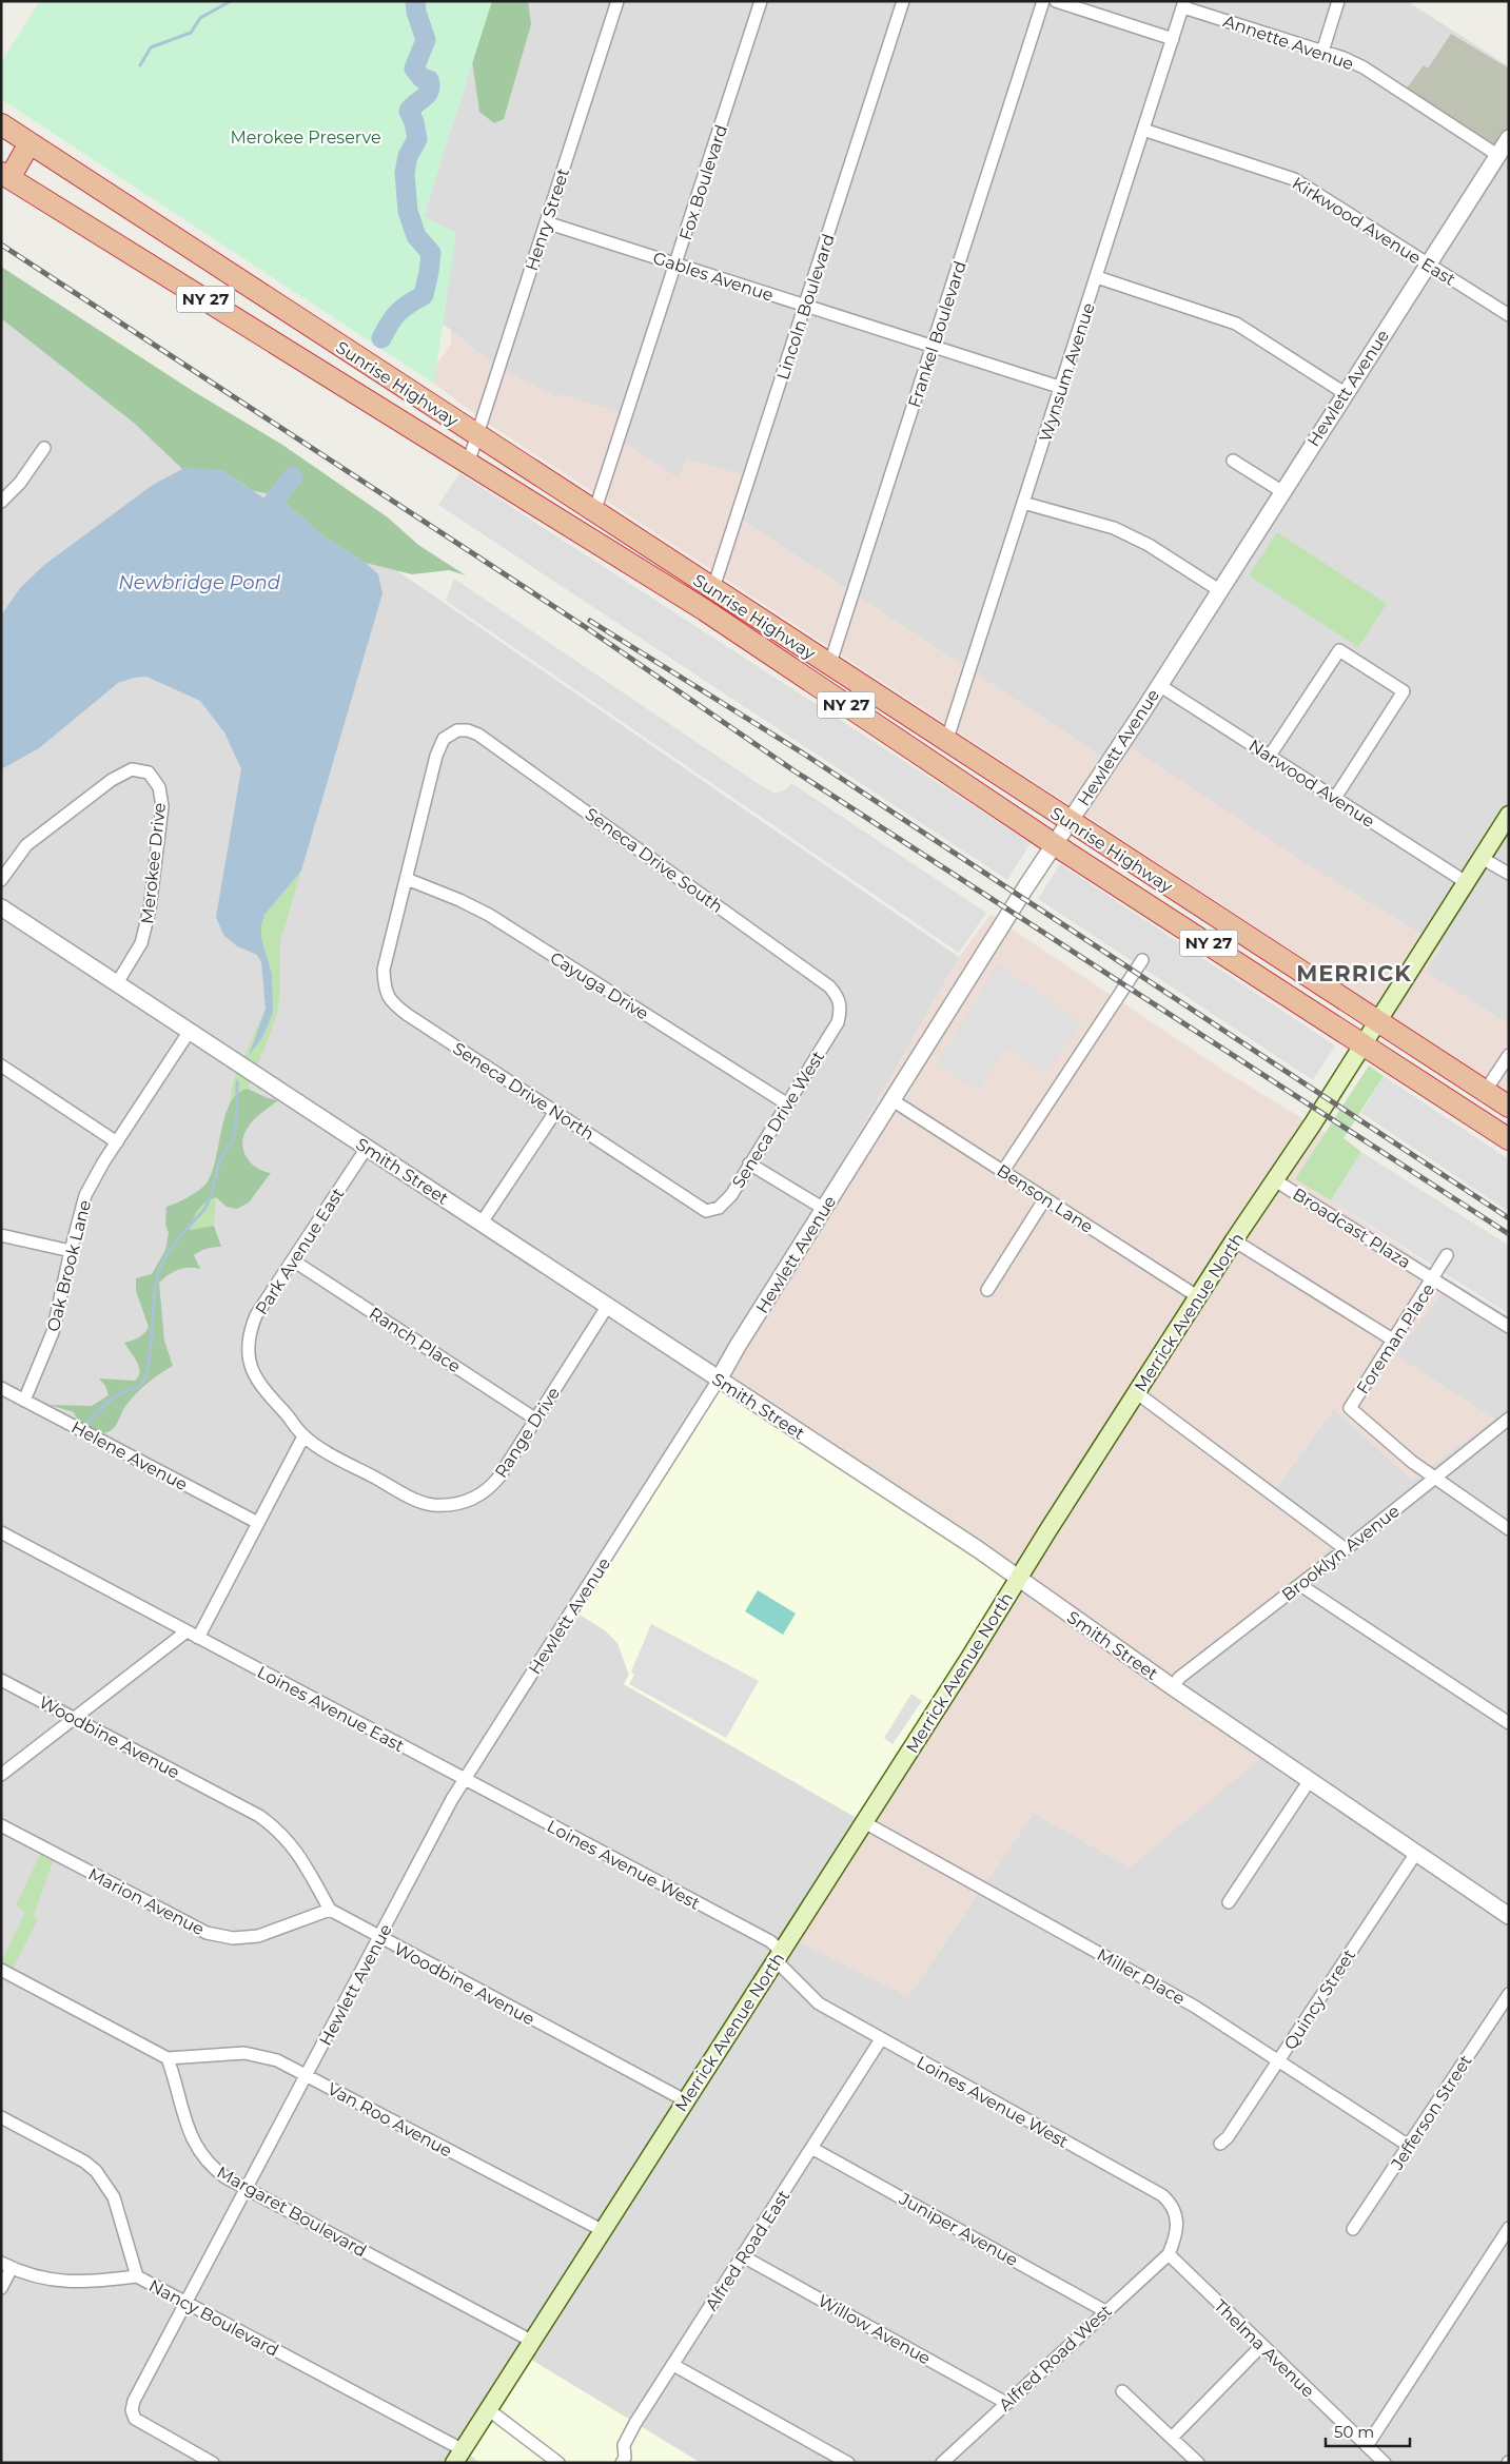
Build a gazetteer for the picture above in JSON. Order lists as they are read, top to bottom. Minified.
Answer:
{"streets":{"highway":["NY 27","Sunrise Highway"],"main road":["Merrick Avenue North"],"street":["Annette Avenue","Fox Boulevard","Henry Street","Kirkwood Avenue East","Gables Avenue","Lincoln Boulevard","Frankel Boulevard","Wynsum Avenue","Hewlett Avenue","Narwood Avenue","Seneca Drive South","Merokee Drive","Cayuga Drive","Seneca Drive North","Seneca Drive West","Smith Street","Benson Lane","Broadcast Plaza","Park Avenue East","Oak Brook Lane","Foreman Place","Ranch Place","Range Drive","Helene Avenue","Brooklyn Avenue","Loines Avenue East","Woodbine Avenue","Loines Avenue West","Marion Avenue","Miller Place","Quincy Street","Jefferson Street","Van Roo Avenue","Margaret Boulevard","Juniper Avenue","Alfred Road East","Nancy Boulevard","Willow Avenue","Thelma Avenue","Alfred Road West"]},"crossings":[["Annette Avenue","Wynsum Avenue"],["Annette Avenue","Hewlett Avenue"],["Fox Boulevard","Gables Avenue"],["Fox Boulevard","Sunrise Highway"],["Henry Street","Gables Avenue"],["Henry Street","Sunrise Highway"],["Kirkwood Avenue East","Wynsum Avenue"],["Kirkwood Avenue East","Hewlett Avenue"],["Gables Avenue","Lincoln Boulevard"],["Gables Avenue","Frankel Boulevard"],["Gables Avenue","Wynsum Avenue"],["Lincoln Boulevard","Sunrise Highway"],["Frankel Boulevard","Sunrise Highway"],["Wynsum Avenue","Sunrise Highway"],["Sunrise Highway","Hewlett Avenue"],["Sunrise Highway","Merrick Avenue North"],["Hewlett Avenue","Narwood Avenue"],["Hewlett Avenue","Smith Street"],["Hewlett Avenue","Benson Lane"],["Hewlett Avenue","Loines Avenue East"],["Hewlett Avenue","Woodbine Avenue"],["Hewlett Avenue","Loines Avenue West"],["Hewlett Avenue","Van Roo Avenue"],["Hewlett Avenue","Margaret Boulevard"],["Hewlett Avenue","Nancy Boulevard"],["Narwood Avenue","Merrick Avenue North"],["Seneca Drive South","Cayuga Drive"],["Seneca Drive South","Seneca Drive North"],["Seneca Drive South","Seneca Drive West"],["Merokee Drive","Smith Street"],["Cayuga Drive","Seneca Drive North"],["Cayuga Drive","Seneca Drive West"],["Seneca Drive North","Seneca Drive West"],["Smith Street","Park Avenue East"],["Smith Street","Oak Brook Lane"],["Smith Street","Merrick Avenue North"],["Smith Street","Range Drive"],["Smith Street","Brooklyn Avenue"],["Smith Street","Quincy Street"],["Benson Lane","Merrick Avenue North"],["Broadcast Plaza","Merrick Avenue North"],["Broadcast Plaza","Foreman Place"],["Park Avenue East","Ranch Place"],["Park Avenue East","Range Drive"],["Oak Brook Lane","Helene Avenue"],["Merrick Avenue North","Woodbine Avenue"],["Merrick Avenue North","Loines Avenue West"],["Merrick Avenue North","Miller Place"],["Merrick Avenue North","Van Roo Avenue"],["Merrick Avenue North","Margaret Boulevard"],["Merrick Avenue North","Nancy Boulevard"],["Foreman Place","Brooklyn Avenue"],["Ranch Place","Range Drive"],["Loines Avenue East","Loines Avenue West"],["Woodbine Avenue","Marion Avenue"],["Loines Avenue West","Alfred Road East"],["Loines Avenue West","Thelma Avenue"],["Loines Avenue West","Alfred Road West"],["Miller Place","Quincy Street"],["Miller Place","Jefferson Street"],["Van Roo Avenue","Margaret Boulevard"],["Juniper Avenue","Alfred Road East"],["Juniper Avenue","Alfred Road West"],["Alfred Road East","Willow Avenue"],["Willow Avenue","Alfred Road West"],["Thelma Avenue","Alfred Road West"]],"districts":["MERRICK"],"water":["Newbridge Pond"],"parks":["Merokee Preserve"],"scale_bar":"50 m"}
